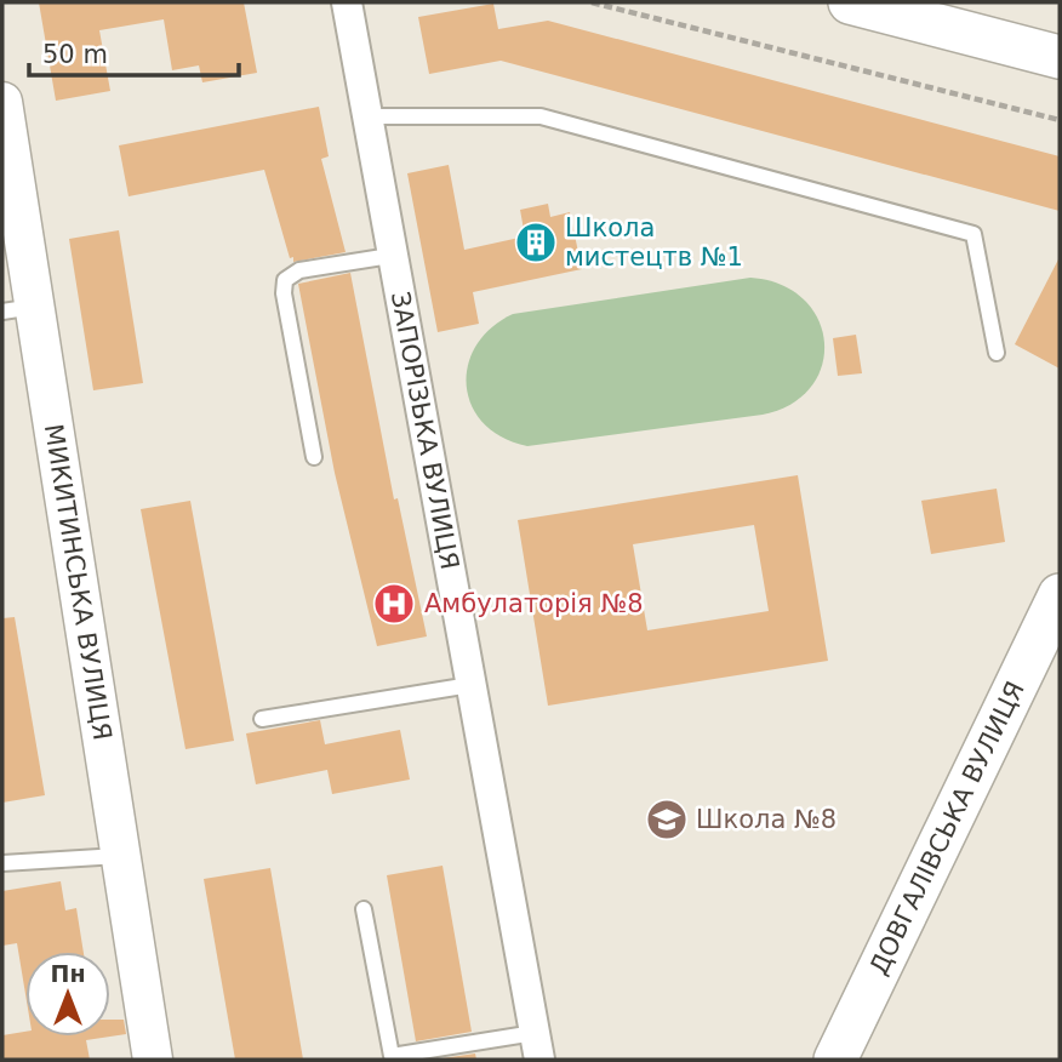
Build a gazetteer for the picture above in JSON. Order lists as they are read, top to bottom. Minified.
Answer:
{"streets":{"main road":["ДОВГАЛІВСЬКА ВУЛИЦЯ"],"street":["ЗАПОРІЗЬКА ВУЛИЦЯ","МИКИТИНСЬКА ВУЛИЦЯ"]},"places":{"building":["Школа мистецтв №1"],"hospital":["Амбулаторія №8"],"school or university":["Школа №8"]},"scale_bar":"50 m","north":"top"}
